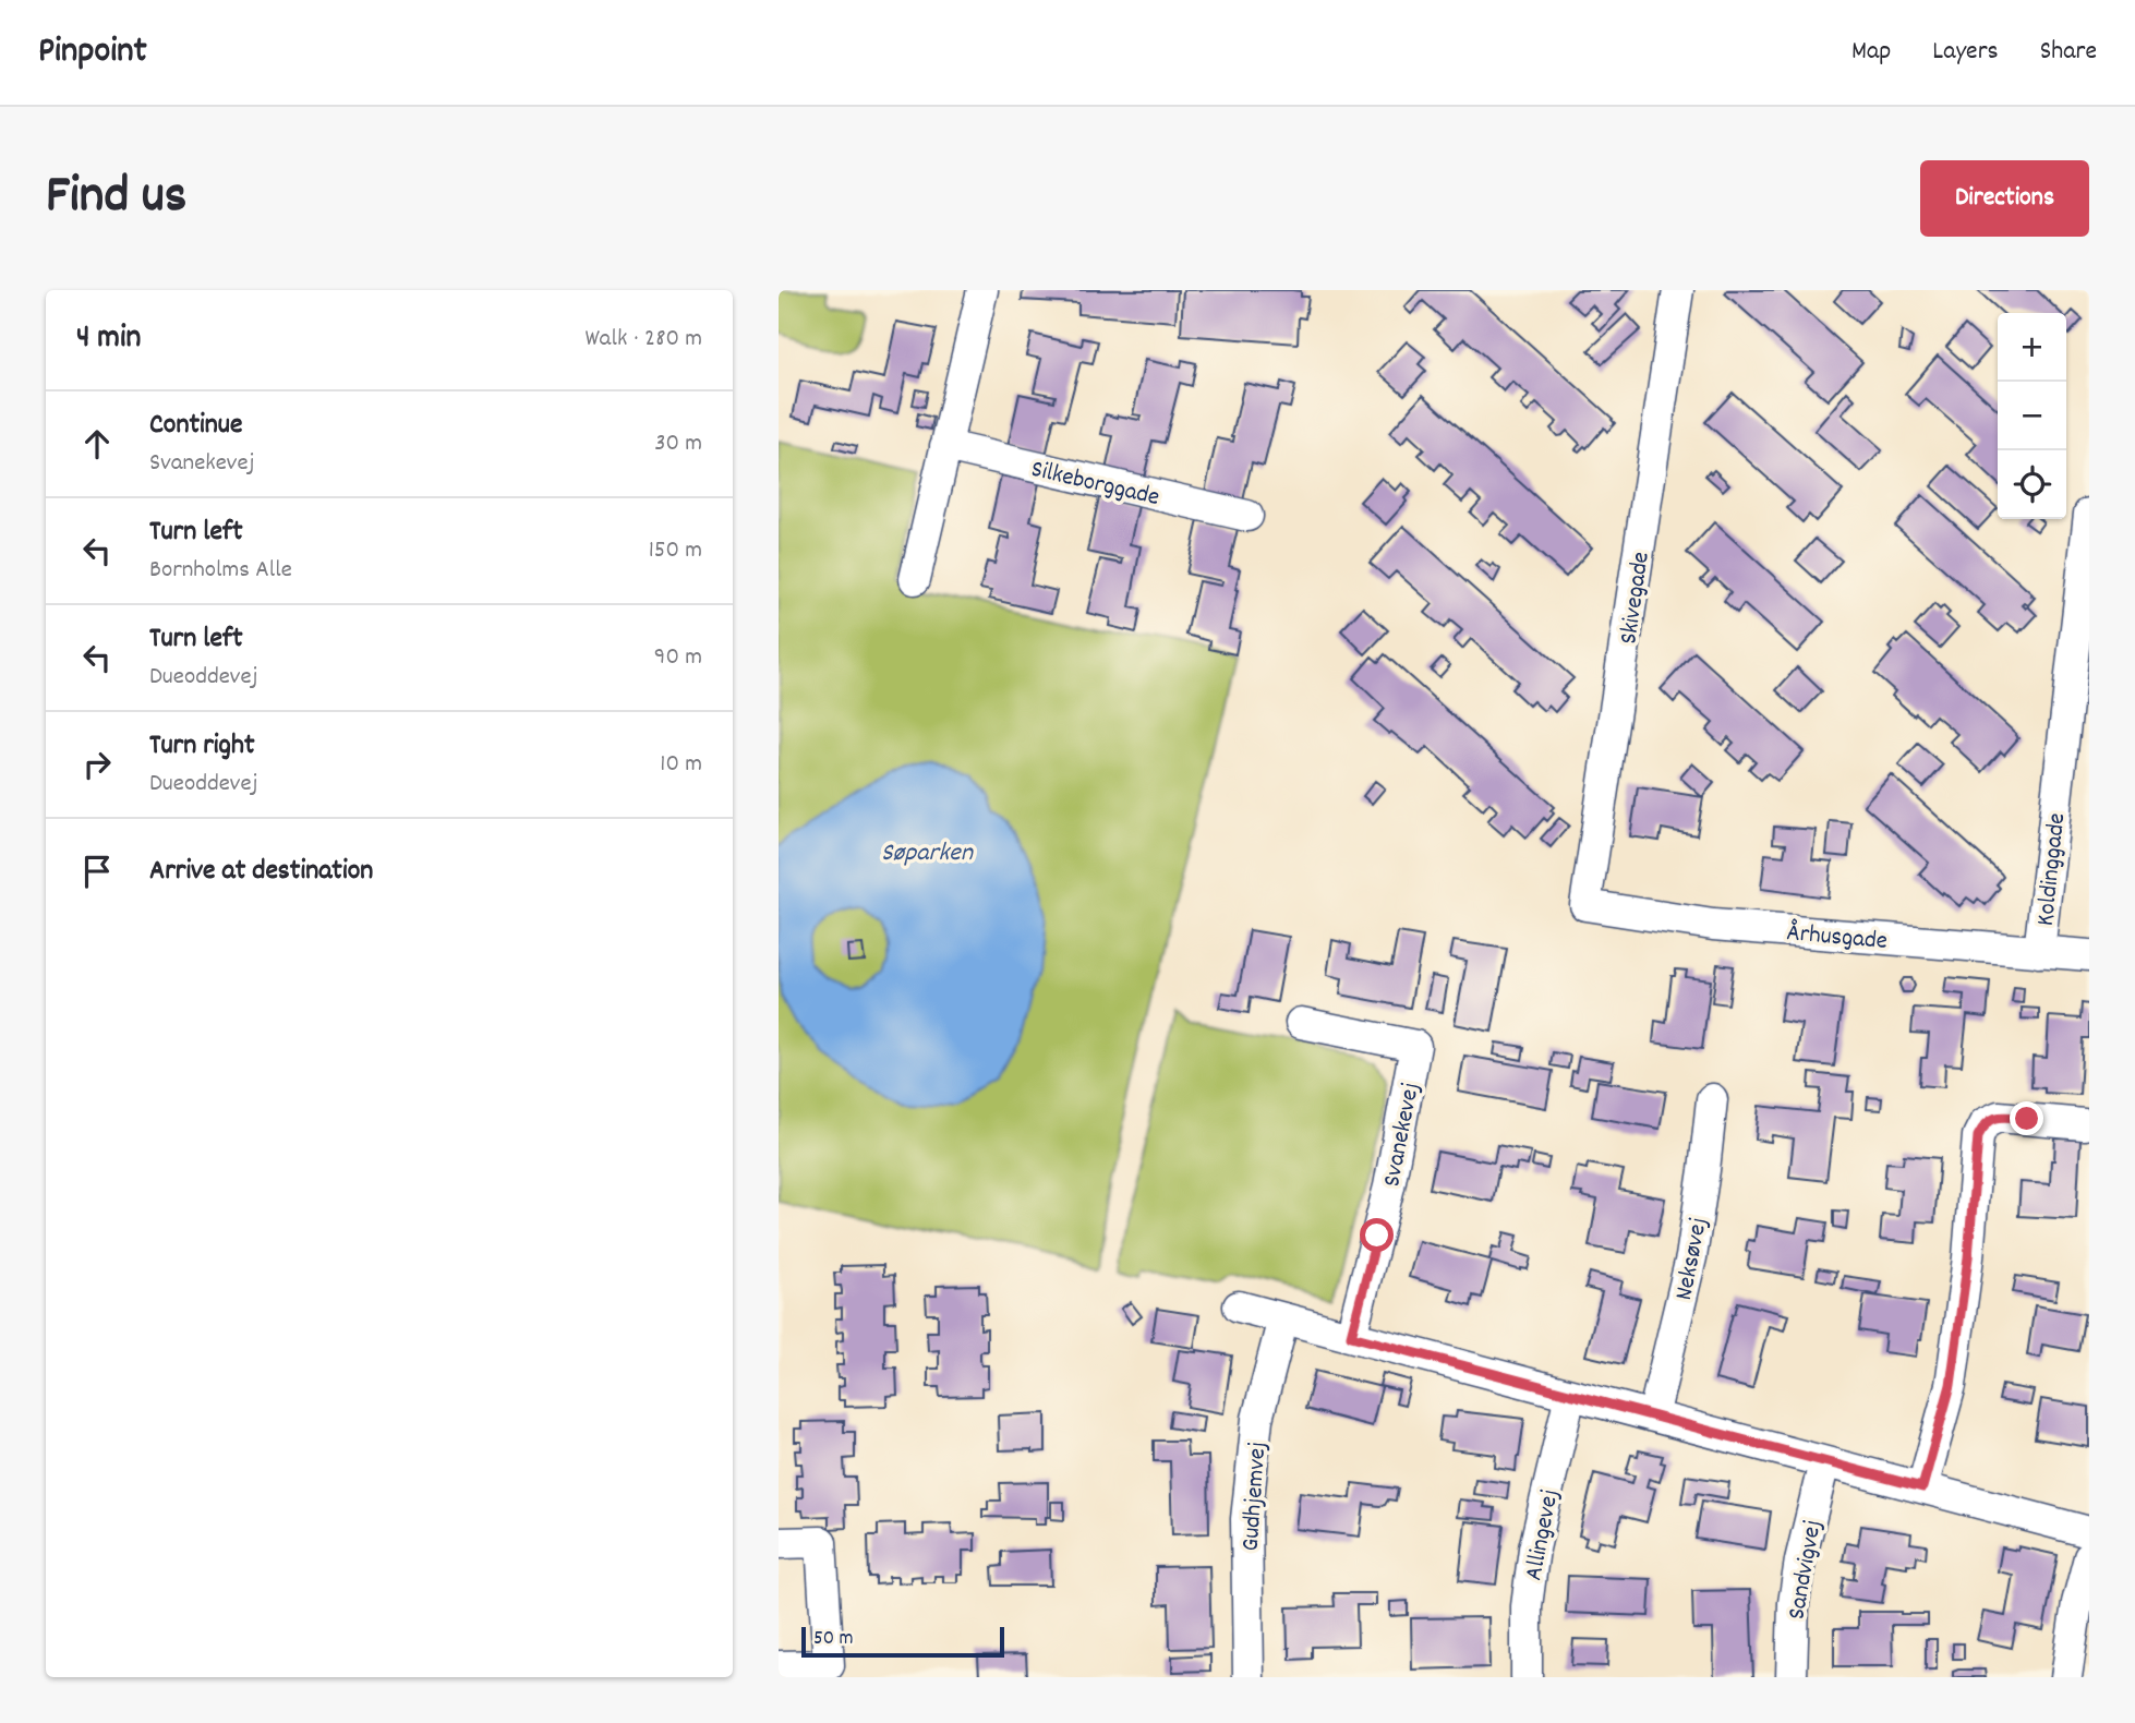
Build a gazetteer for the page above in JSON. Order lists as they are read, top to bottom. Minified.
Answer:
{"streets":{"street":["Silkeborggade","Skivegade","Koldinggade","Århusgade","Svanekevej","Neksøvej","Gudhjemvej","Allingevej","Sandvigvej"]},"crossings":[["Skivegade","Århusgade"],["Koldinggade","Århusgade"]],"water":["Søparken"],"scale_bar":"50 m","page":{"header":"Pinpoint","nav":["Map","Layers","Share"],"title":"Find us","buttons":"Directions","heading":["4 min","Walk · 280 m"],"map_buttons":["+","−"],"list":[["Continue","Svanekevej","30 m"],["Turn left","Bornholms Alle","150 m"],["Turn left","Dueoddevej","90 m"],["Turn right","Dueoddevej","10 m"],"Arrive at destination"],"scale":"50 m"}}
